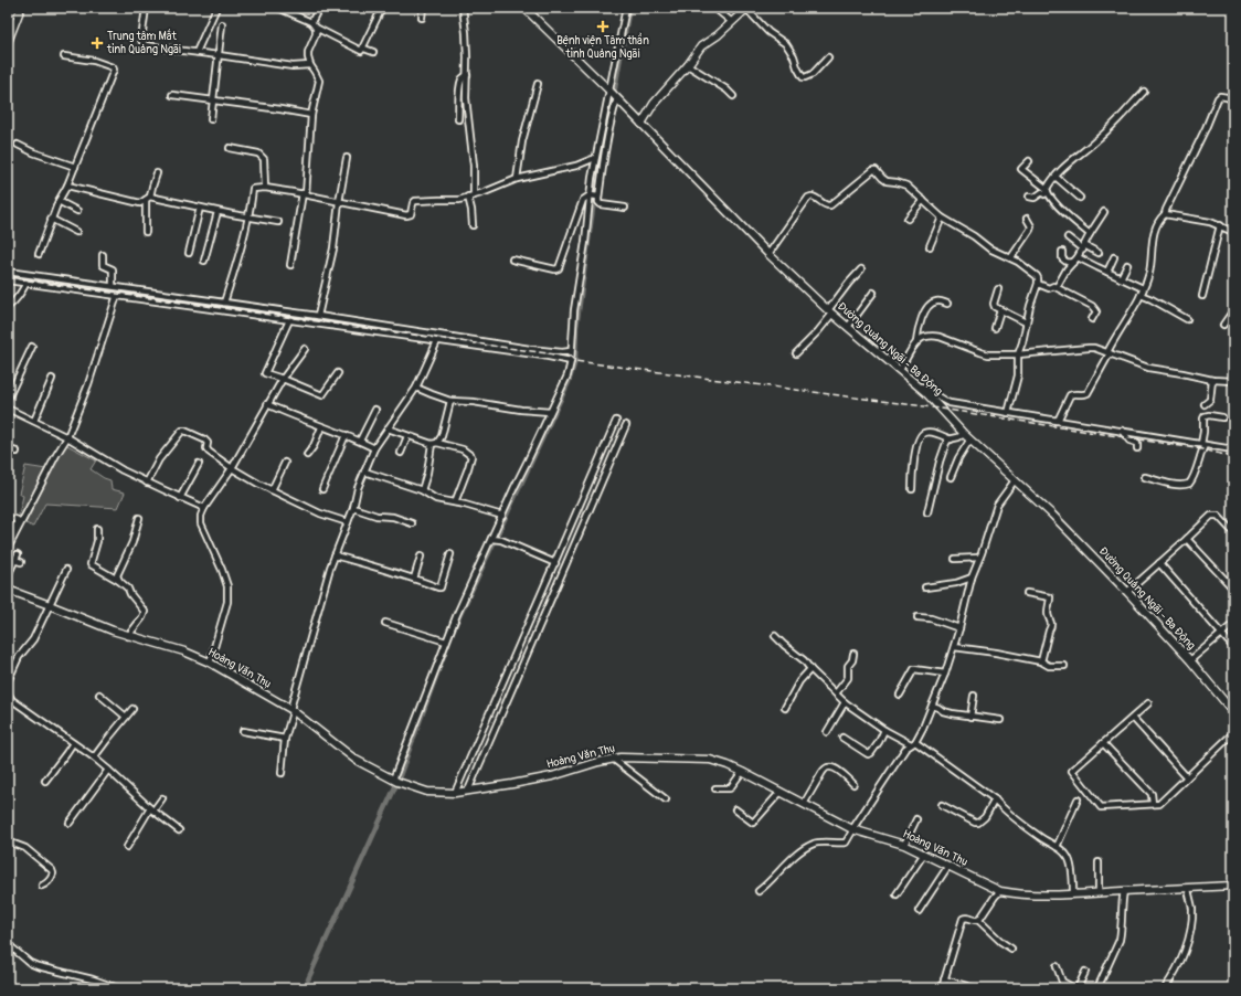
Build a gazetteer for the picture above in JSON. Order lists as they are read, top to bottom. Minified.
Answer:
{"streets":{"main road":["Đường Quảng Ngãi - Ba Động","Hoàng Văn Thụ"]},"places":{"health":["Bệnh viện Tâm thần tỉnh Quảng Ngãi","Trung tâm Mắt tỉnh Quảng Ngãi"]}}
